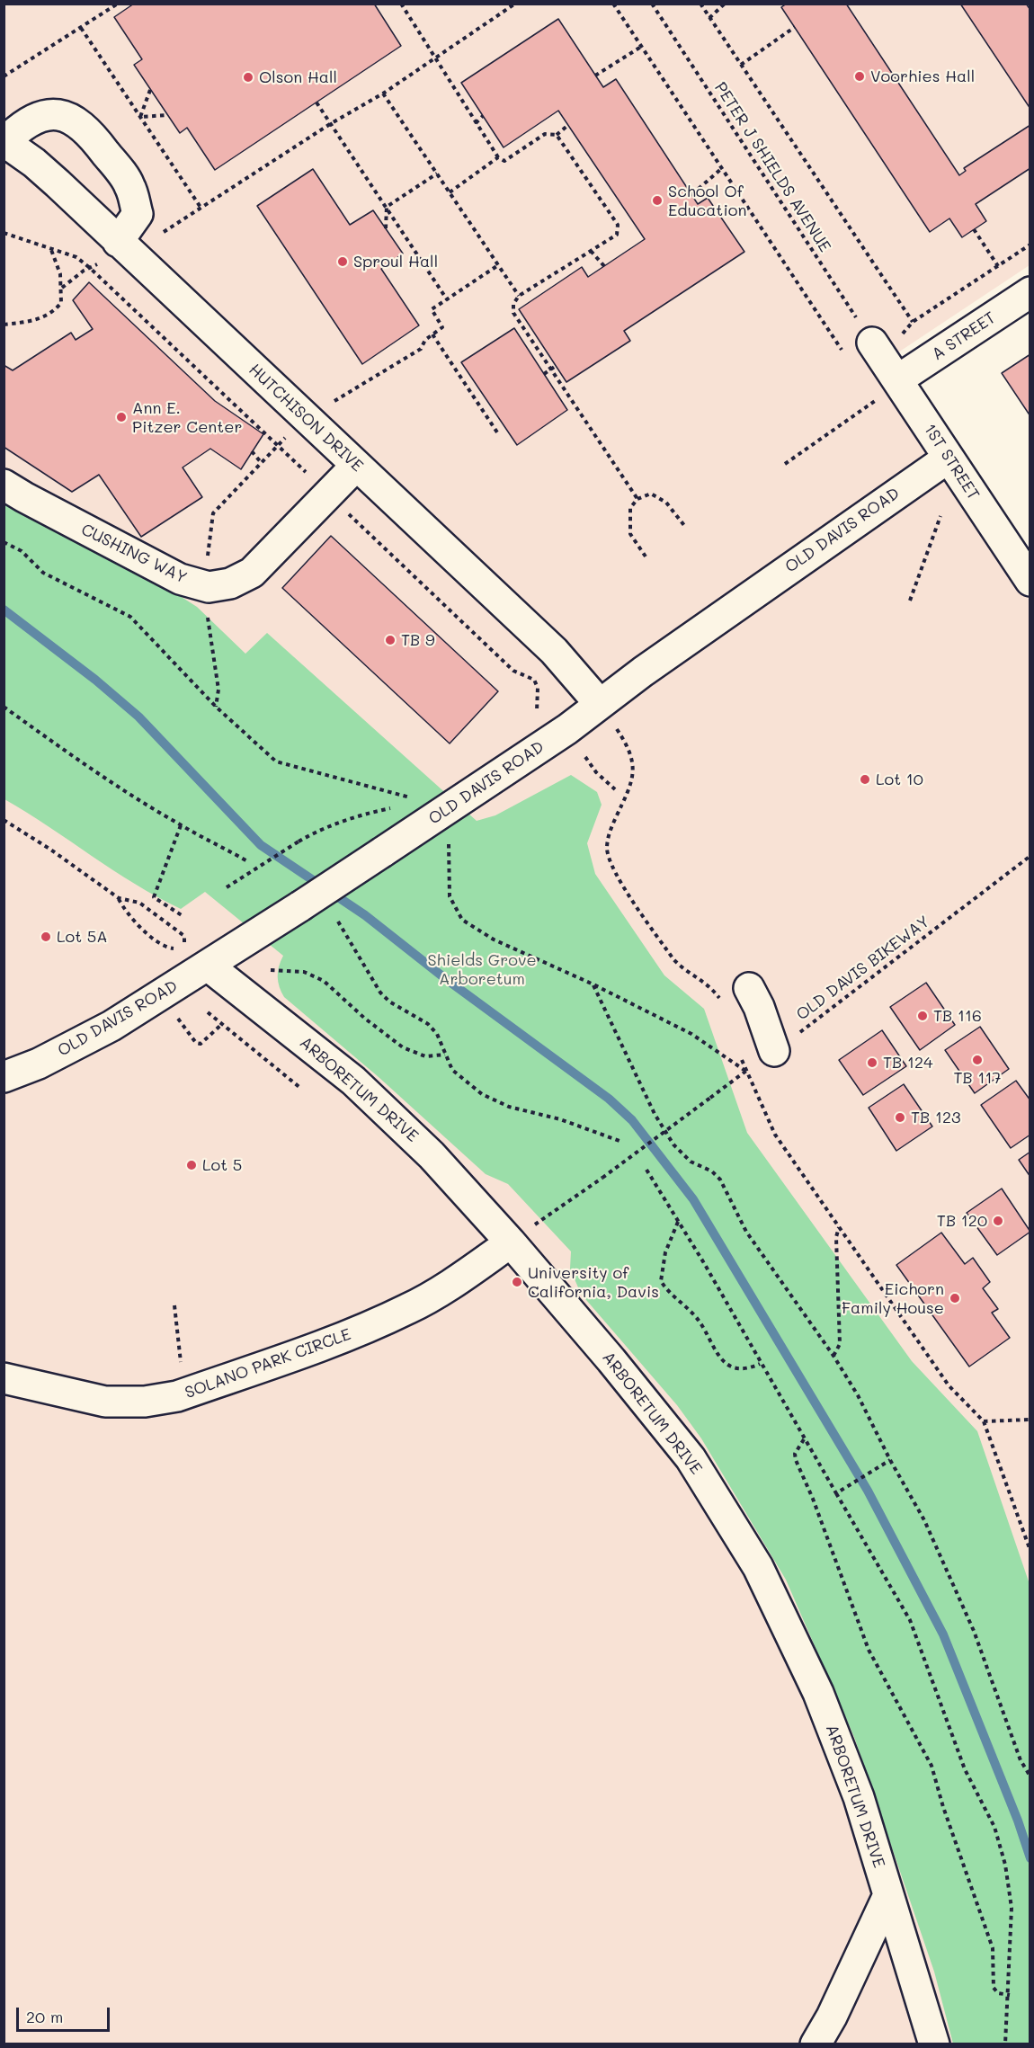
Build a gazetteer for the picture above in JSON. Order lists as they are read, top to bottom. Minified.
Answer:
{"streets":{"street":["A STREET","HUTCHISON DRIVE","1ST STREET","OLD DAVIS ROAD","CUSHING WAY","ARBORETUM DRIVE","SOLANO PARK CIRCLE"],"path":["PETER J SHIELDS AVENUE","OLD DAVIS BIKEWAY"]},"crossings":[["PETER J SHIELDS AVENUE","1ST STREET"],["A STREET","1ST STREET"],["HUTCHISON DRIVE","OLD DAVIS ROAD"],["HUTCHISON DRIVE","CUSHING WAY"],["1ST STREET","OLD DAVIS ROAD"],["OLD DAVIS ROAD","ARBORETUM DRIVE"],["OLD DAVIS BIKEWAY","ARBORETUM DRIVE"],["OLD DAVIS BIKEWAY","SOLANO PARK CIRCLE"],["ARBORETUM DRIVE","SOLANO PARK CIRCLE"]],"parks":["Shields Grove Arboretum"],"places":["Voorhies Hall","Olson Hall","School Of Education","Sproul Hall","Ann E. Pitzer Center","TB 9","Lot 10","Lot 5A","TB 116","TB 117","TB 124","TB 123","Lot 5","TB 120","University of California, Davis","Eichorn Family House"],"scale_bar":"20 m"}
